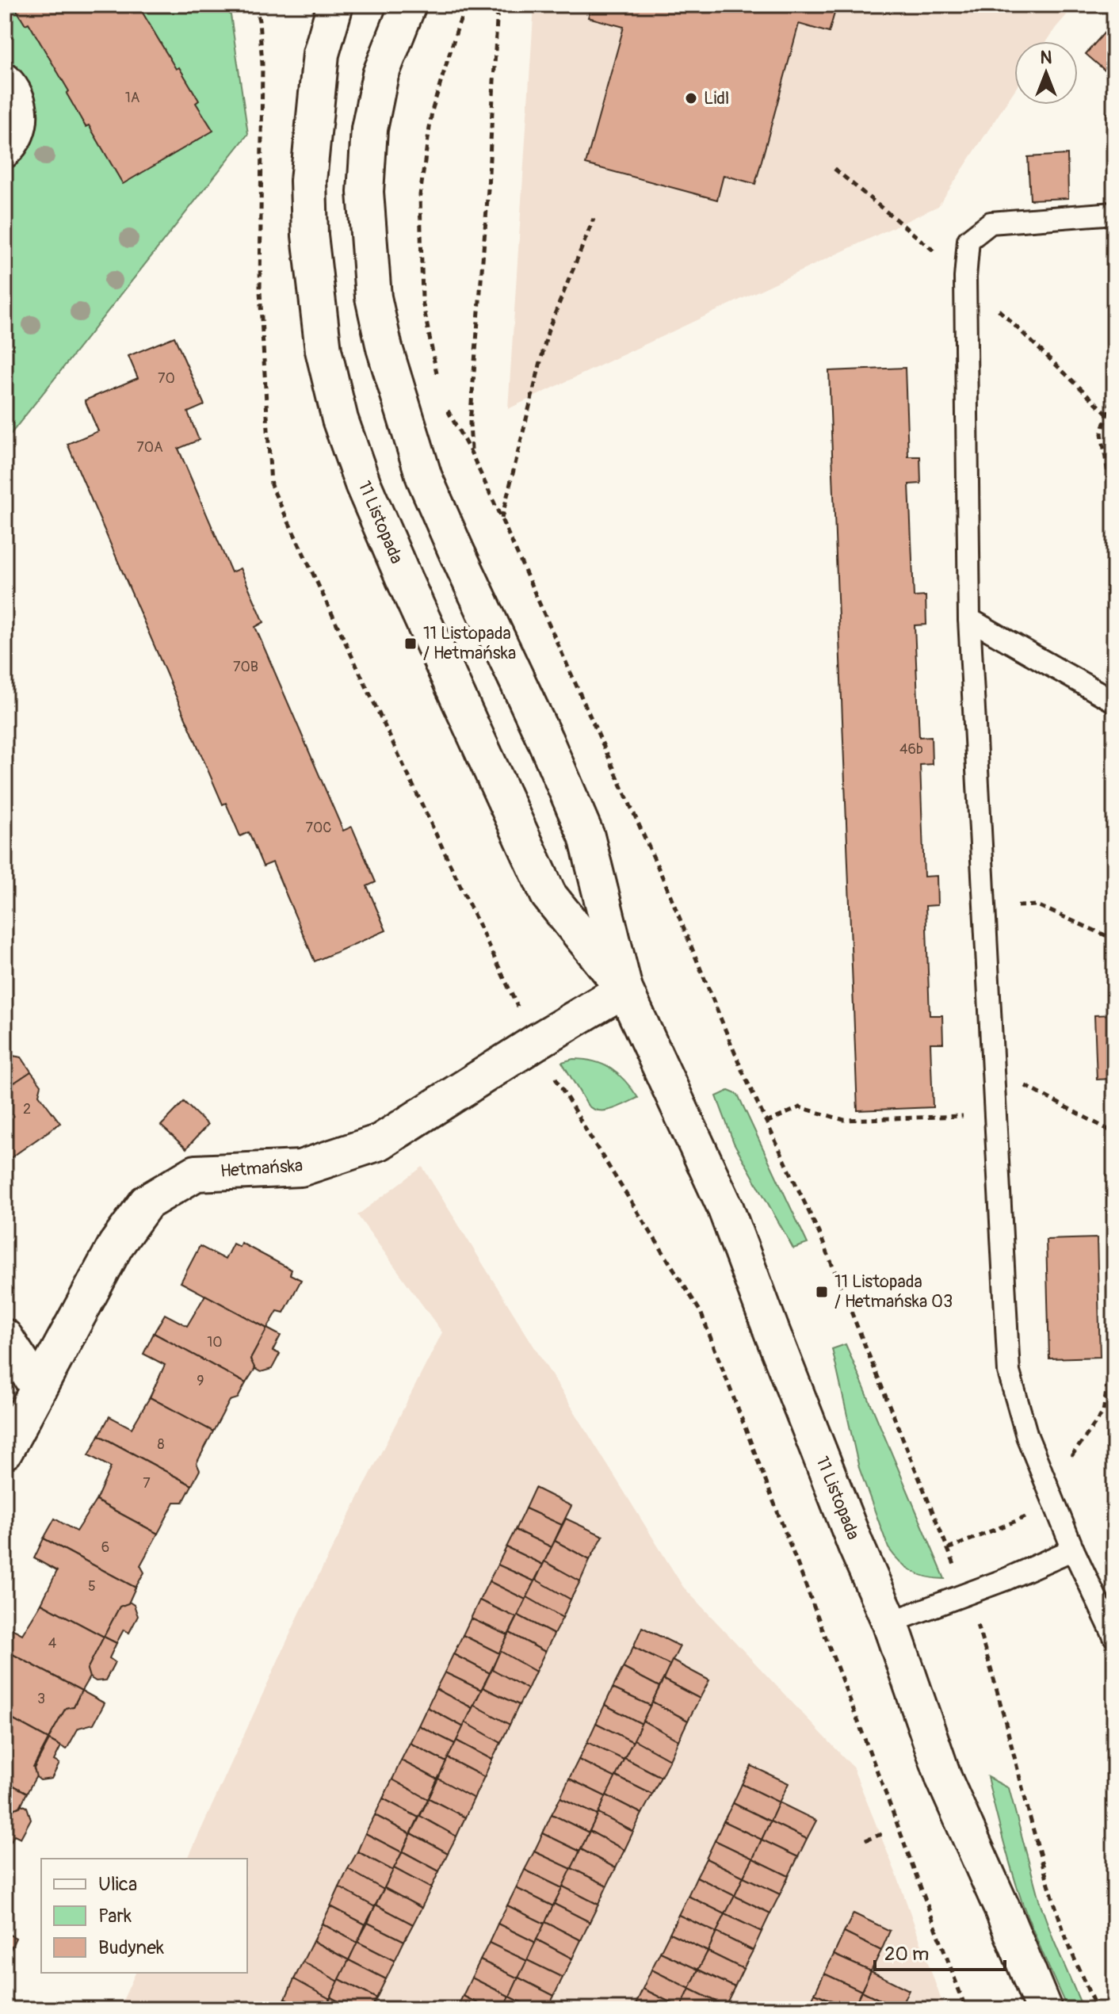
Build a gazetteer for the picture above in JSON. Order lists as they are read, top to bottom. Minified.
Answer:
{"streets":{"street":["11 Listopada","Hetmańska"]},"crossings":[["11 Listopada","Hetmańska"]],"places":{"other":["Lidl"],"transit":["11 Listopada / Hetmańska","11 Listopada / Hetmańska 03"]},"house_numbers":["1A","70","70A","70B","46b","70C","2","10","9","8","7","6","5","4","3"],"legend":["Ulica","Park","Budynek"],"scale_bar":"20 m","north":"top"}
